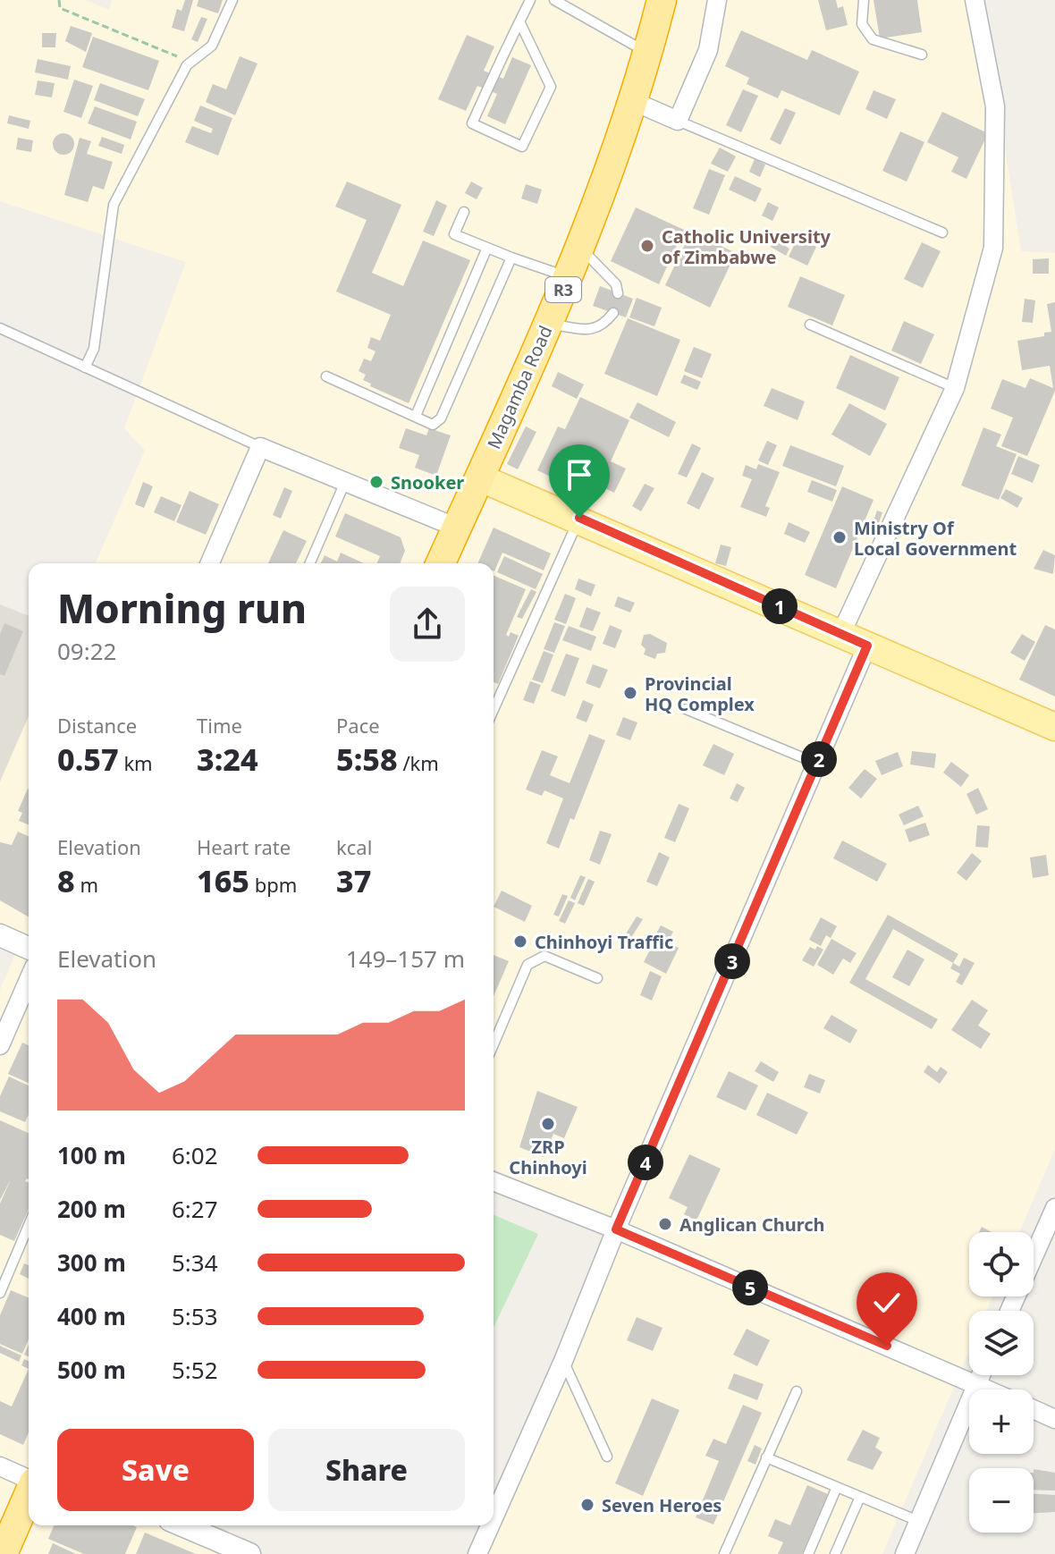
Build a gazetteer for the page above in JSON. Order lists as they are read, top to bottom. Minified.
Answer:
{"streets":{"highway":["R3","Magamba Road"]},"places":["Catholic University of Zimbabwe","Snooker","Ministry Of Local Government","Provincial HQ Complex","Chinhoyi Traffic","ZRP Chinhoyi","Anglican Church","Seven Heroes"],"page":{"heading":["Morning run","09:22"],"pins":["1","2","3","4","5"],"stats":[["Distance","0.57 km"],["Time","3:24"],["Pace","5:58 /km"],["Elevation","8 m"],["Heart rate","165 bpm"],["kcal","37"]],"chart":["Elevation","149–157 m"],"list":[{"name":"100 m","note":"6:02"},{"name":"200 m","note":"6:27"},{"name":"300 m","note":"5:34"},{"name":"400 m","note":"5:53"},{"name":"500 m","note":"5:52"}],"map_buttons":["+","−"],"buttons":["Save","Share"]}}
